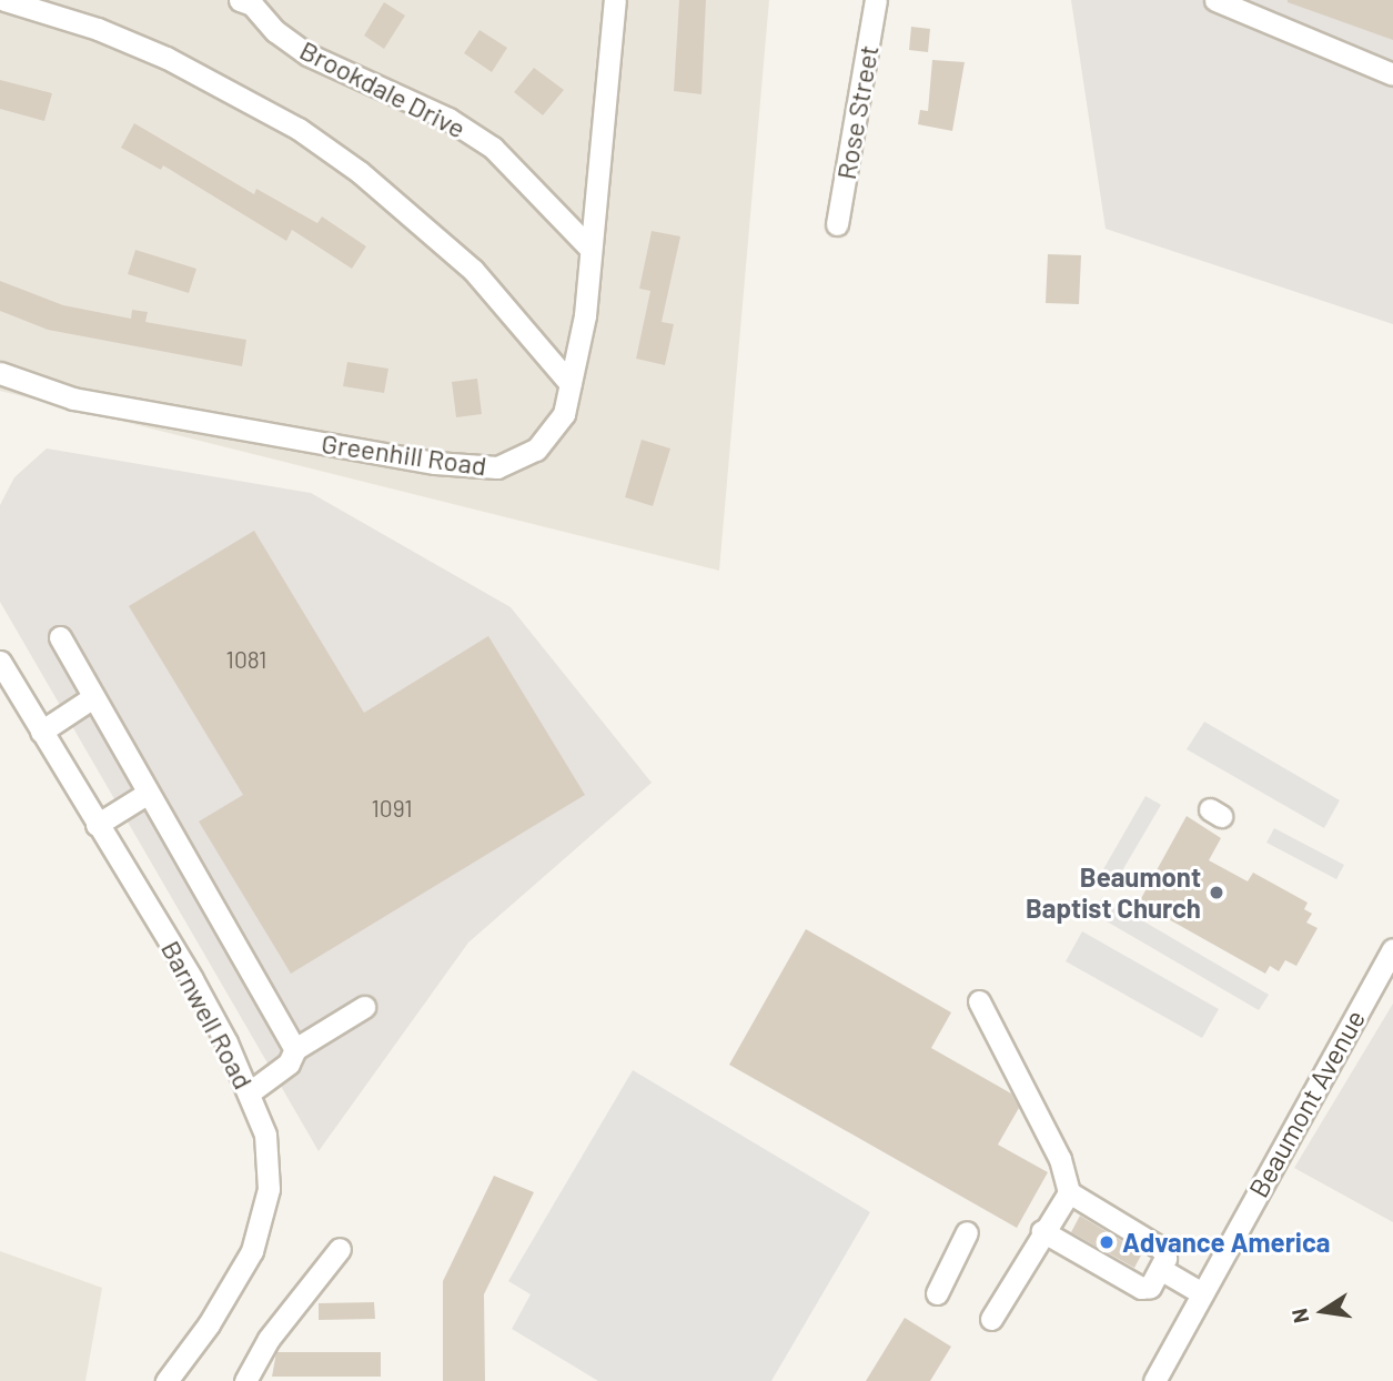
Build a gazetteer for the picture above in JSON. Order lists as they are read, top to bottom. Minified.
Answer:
{"streets":{"street":["Brookdale Drive","Rose Street","Greenhill Road","Barnwell Road","Beaumont Avenue"]},"crossings":[["Brookdale Drive","Greenhill Road"]],"places":["Beaumont Baptist Church","Advance America"],"house_numbers":["1081","1091"],"north":"left"}
